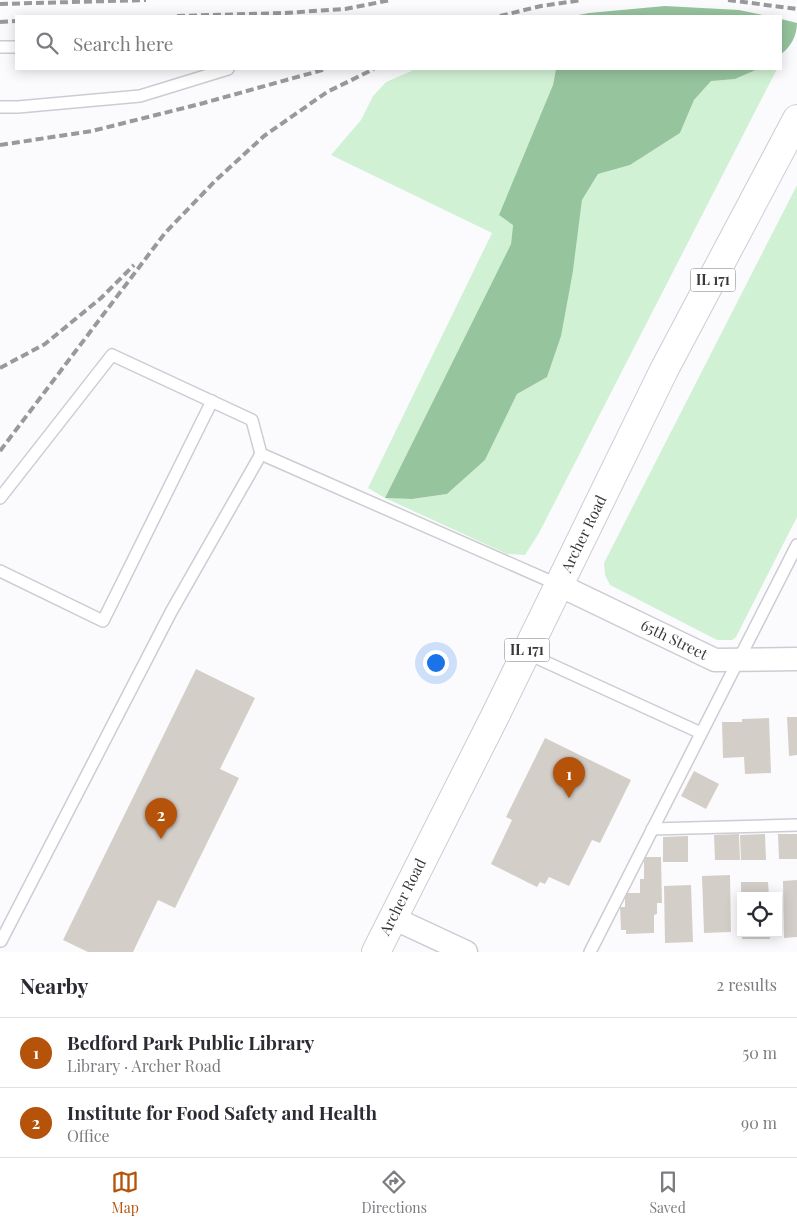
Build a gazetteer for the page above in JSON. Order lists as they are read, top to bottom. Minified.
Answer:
{"streets":{"main road":["IL 171","Archer Road"],"street":["65th Street"]},"crossings":[["Archer Road","65th Street"]],"page":{"search":"Search here","pins":["1","2"],"heading":["Nearby","2 results"],"list":[{"mark":"1","name":"Bedford Park Public Library","note":"Library · Archer Road","value":"50 m"},{"mark":"2","name":"Institute for Food Safety and Health","note":"Office","value":"90 m"}],"nav":["Map","Directions","Saved"]}}
